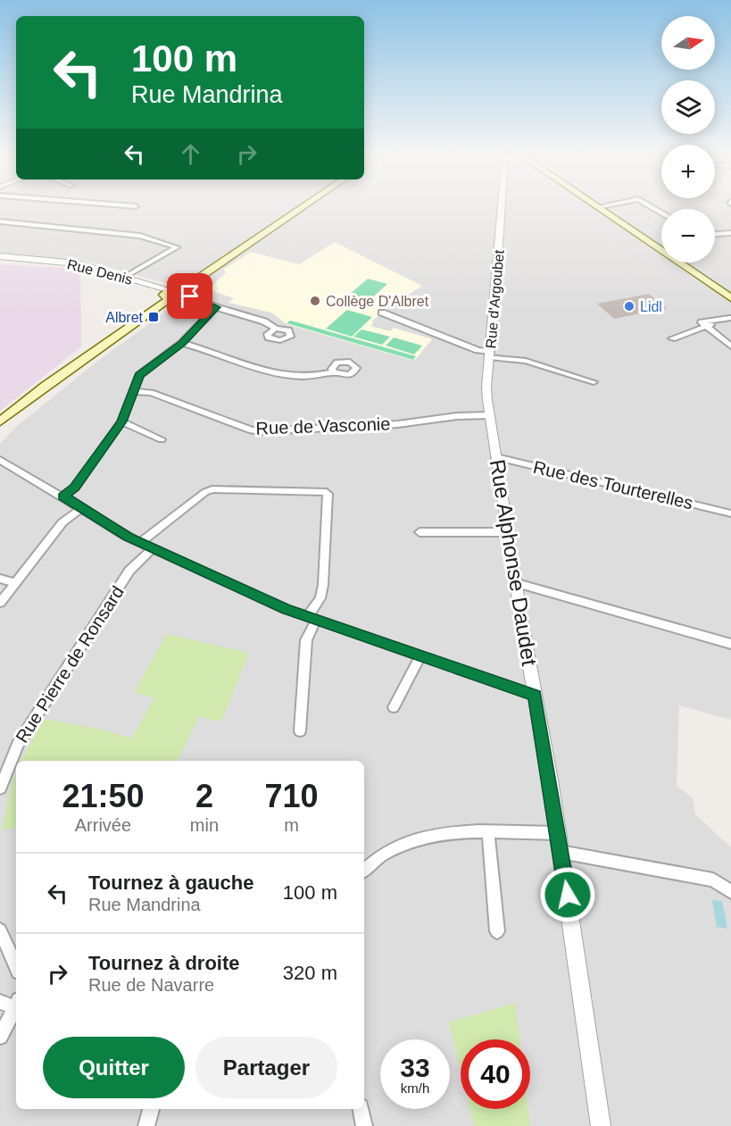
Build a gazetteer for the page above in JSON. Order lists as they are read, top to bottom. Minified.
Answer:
{"streets":{"street":["Rue Denis","Rue d'Argoubet","Rue de Vasconie","Rue des Tourterelles","Rue Alphonse Daudet","Rue Pierre de Ronsard"]},"crossings":[["Rue d'Argoubet","Rue Alphonse Daudet"],["Rue de Vasconie","Rue Alphonse Daudet"],["Rue des Tourterelles","Rue Alphonse Daudet"]],"places":{"other":["Collège D'Albret","Lidl"],"transit":["Albret"]},"north":"right","page":{"map_buttons":["+","−"],"turn":["100 m","Rue Mandrina"],"eta":["21:50","Arrivée","2","min","710","m"],"list":[{"name":"Tournez à gauche","note":"Rue Mandrina","value":"100 m"},{"name":"Tournez à droite","note":"Rue de Navarre","value":"320 m"}],"buttons":["Quitter","Partager"],"speed":"33 km/h","limit":"40"}}
